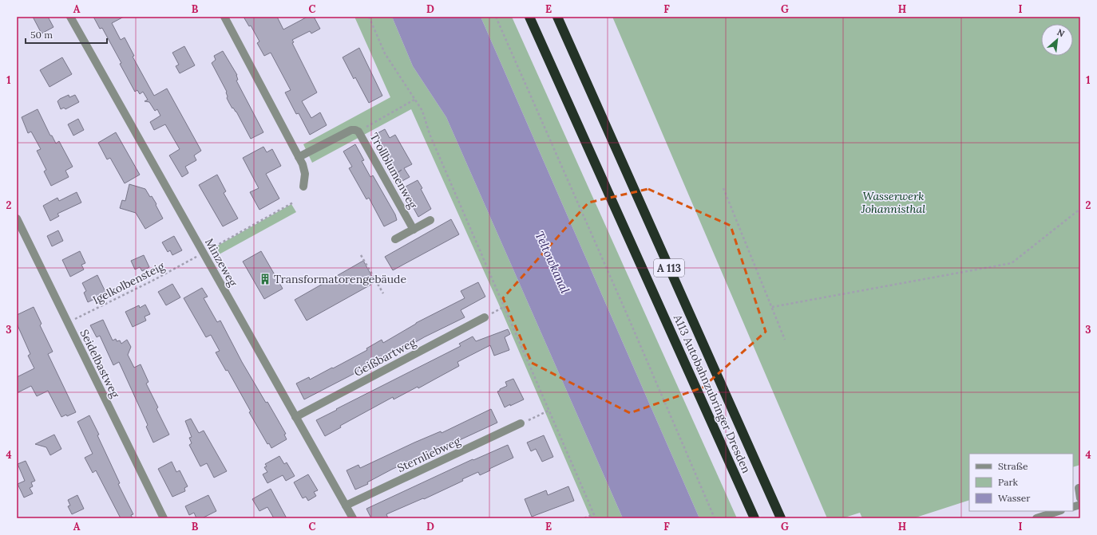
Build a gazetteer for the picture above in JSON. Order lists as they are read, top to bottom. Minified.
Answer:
{"streets":{"highway":["A 113","A113 Autobahnzubringer Dresden"],"street":["Trollblumenweg","Minzeweg","Geißbartweg","Seidelbastweg","Sternliebweg"],"path":["Igelkolbensteig"]},"crossings":[["Minzeweg","Geißbartweg"],["Minzeweg","Sternliebweg"],["Igelkolbensteig","Seidelbastweg"]],"water":["Teltowkanal"],"parks":["Wasserwerk Johannisthal"],"places":{"building":["Transformatorengebäude"]},"legend":["Straße","Park","Wasser"],"scale_bar":"50 m","north":"top right","grid":{"columns":["A","B","C","D","E","F","G","H","I"],"rows":["1","2","3","4"]}}
